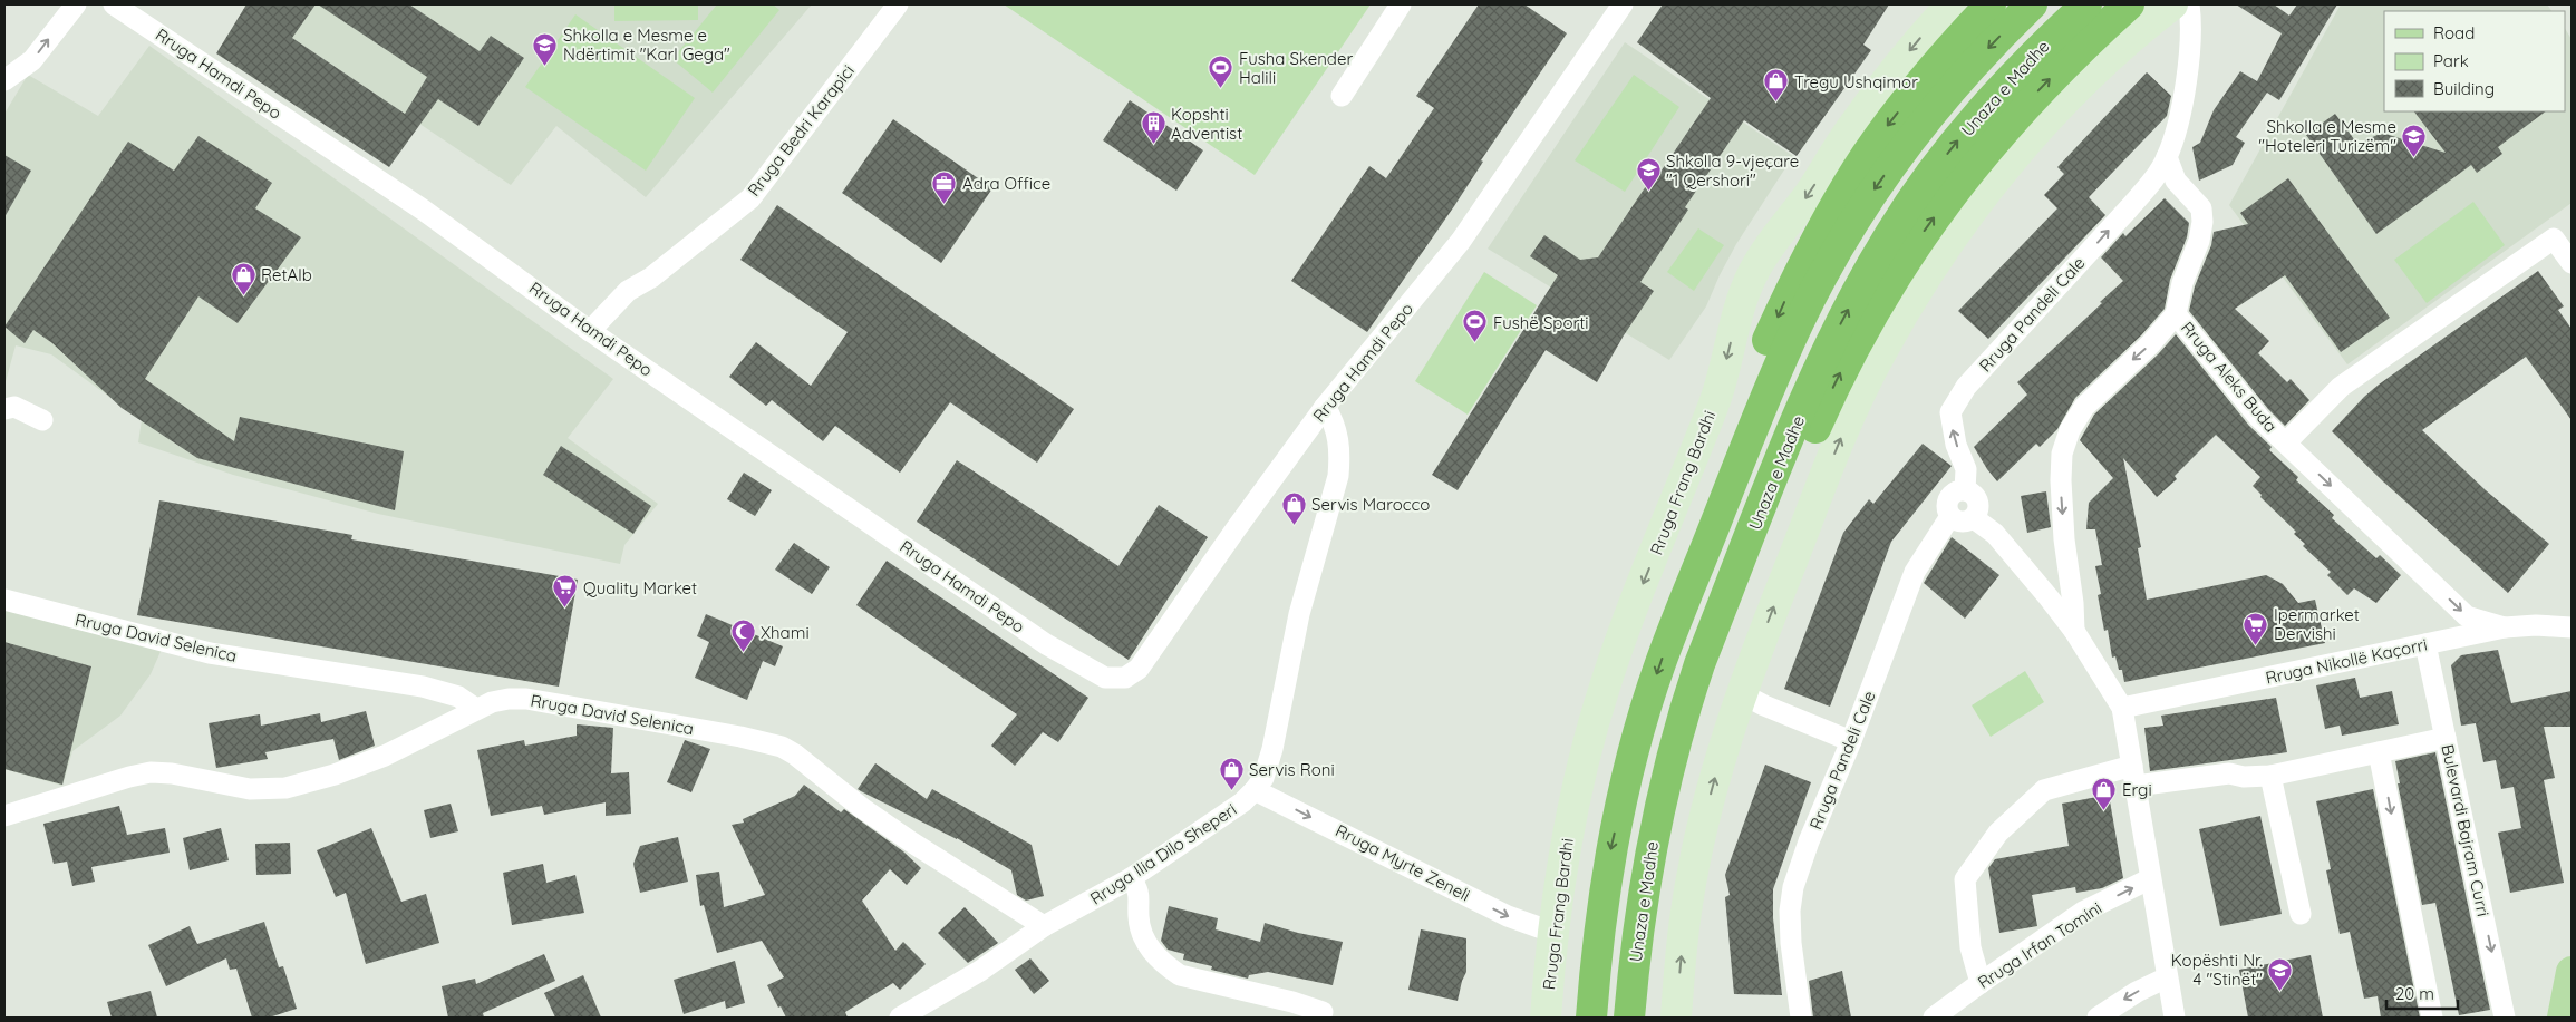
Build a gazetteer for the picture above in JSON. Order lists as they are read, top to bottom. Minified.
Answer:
{"streets":{"highway":["Unaza e Madhe"],"main road":["Rruga Frang Bardhi"],"street":["Rruga Hamdi Pepo","Rruga Bedri Karapici","Rruga Pandeli Cale","Rruga Aleks Buda","Rruga David Selenica","Rruga Nikollë Kaçorri","Bulevardi Bajram Curri","Rruga Ilia Dilo Sheperi","Rruga Myrte Zeneli","Rruga Irfan Tomini"]},"crossings":[["Rruga Hamdi Pepo","Rruga Bedri Karapici"],["Rruga Hamdi Pepo","Rruga Ilia Dilo Sheperi"],["Rruga Pandeli Cale","Rruga Aleks Buda"],["Rruga Aleks Buda","Rruga Nikollë Kaçorri"],["Rruga Frang Bardhi","Rruga Myrte Zeneli"],["Rruga David Selenica","Rruga Ilia Dilo Sheperi"],["Rruga Nikollë Kaçorri","Bulevardi Bajram Curri"],["Rruga Ilia Dilo Sheperi","Rruga Myrte Zeneli"]],"one_way":["Rruga Pandeli Cale","Rruga Aleks Buda","Rruga Myrte Zeneli"],"places":{"school or university":["Shkolla e Mesme e Ndërtimit \"Karl Gega\"","Shkolla e Mesme \"Hoteleri Turizëm\"","Shkolla 9-vjeçare \"1 Qershori\"","Kopështi Nr. 4 \"Stinët\""],"sports":["Fusha Skender Halili","Fushë Sporti"],"shop":["Tregu Ushqimor","RetAlb","Servis Marocco","Servis Roni","Ergi"],"building":["Kopshti Adventist"],"office":["Adra Office"],"supermarket":["Quality Market","Ipermarket Dervishi"],"mosque":["Xhami"]},"legend":["Road","Park","Building"],"scale_bar":"20 m"}
